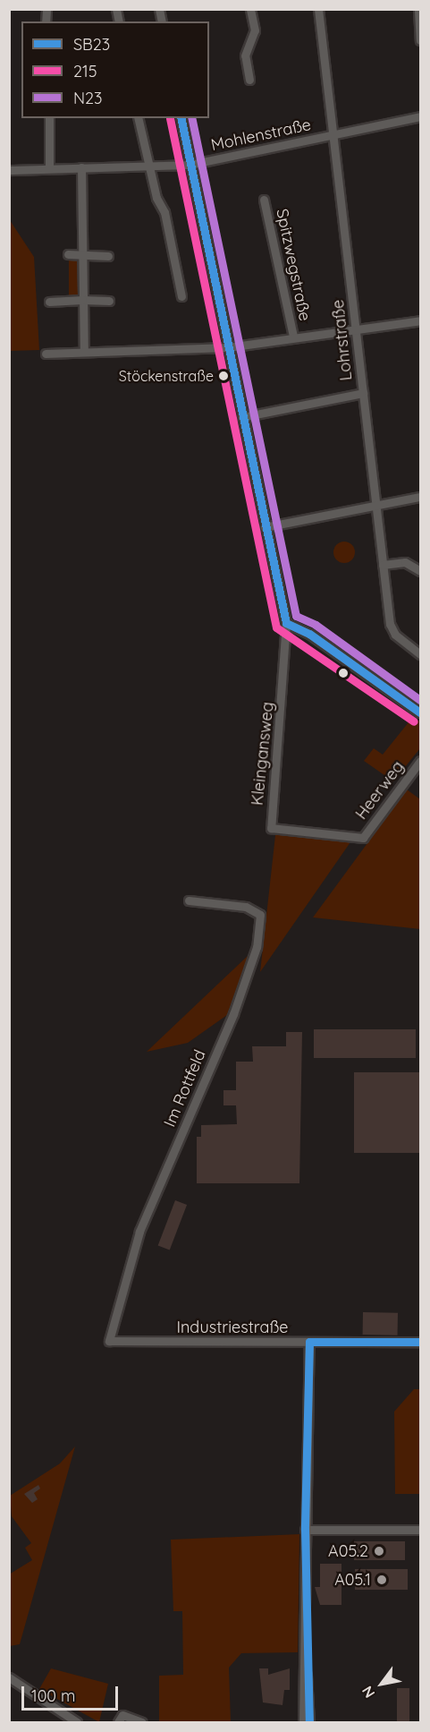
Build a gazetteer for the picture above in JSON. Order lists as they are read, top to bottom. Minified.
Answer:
{"streets":{"street":["Mohlenstraße","Spitzwegstraße","Lohrstraße","Kleingansweg","Heerweg","Im Rottfeld","Industriestraße"]},"crossings":[["Mohlenstraße","Lohrstraße"],["Kleingansweg","Heerweg"],["Im Rottfeld","Industriestraße"]],"places":["Stöckenstraße","A05.2","A05.1"],"lines":["transit line SB23","transit line 215","transit line N23"],"legend":["SB23","215","N23"],"scale_bar":"100 m","north":"bottom left"}
